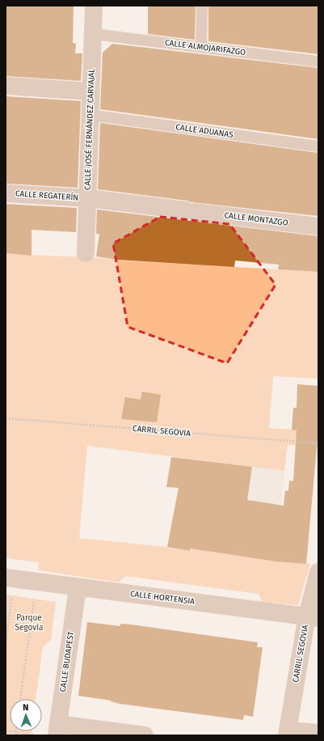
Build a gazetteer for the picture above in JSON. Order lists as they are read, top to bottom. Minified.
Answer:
{"streets":{"street":["CALLE JOSÉ FERNÁNDEZ CARVAJAL","CALLE REGATERÍN","CALLE MONTAZGO","CARRIL SEGOVIA","CALLE HORTENSIA","CALLE BUDAPEST"],"lane":["CALLE ALMOJARIFAZGO","CALLE ADUANAS"]},"crossings":[["CALLE ALMOJARIFAZGO","CALLE JOSÉ FERNÁNDEZ CARVAJAL"],["CALLE JOSÉ FERNÁNDEZ CARVAJAL","CALLE ADUANAS"],["CALLE JOSÉ FERNÁNDEZ CARVAJAL","CALLE REGATERÍN"],["CALLE JOSÉ FERNÁNDEZ CARVAJAL","CALLE MONTAZGO"],["CALLE REGATERÍN","CALLE MONTAZGO"],["CARRIL SEGOVIA","CALLE HORTENSIA"],["CALLE HORTENSIA","CALLE BUDAPEST"]],"parks":["Parque Segovia"],"north":"top"}
